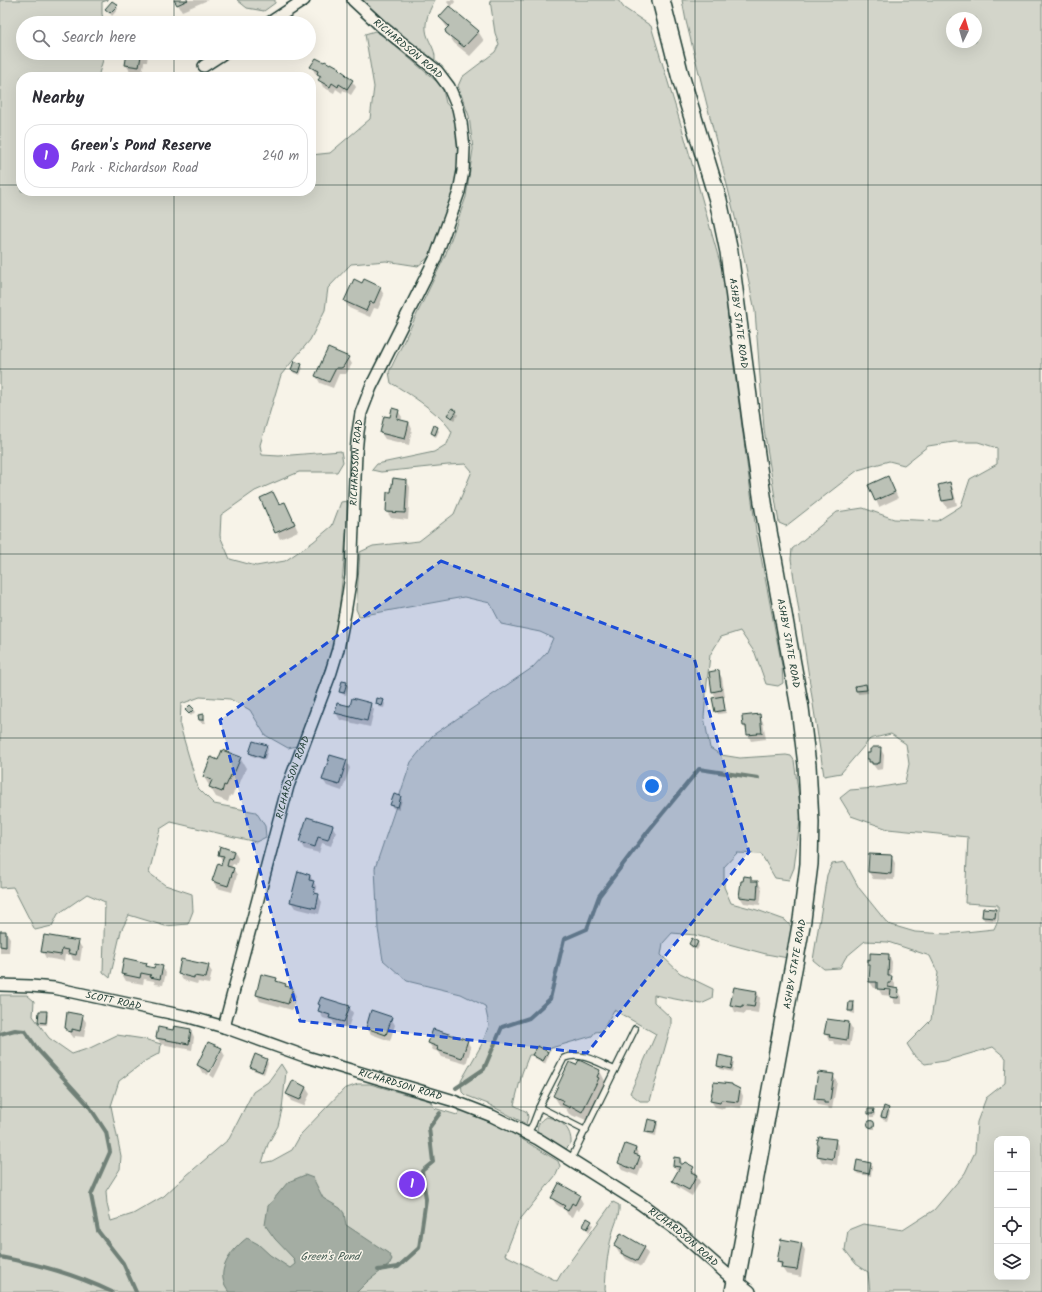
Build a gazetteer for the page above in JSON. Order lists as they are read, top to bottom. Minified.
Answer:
{"streets":{"main road":["ASHBY STATE ROAD"],"street":["RICHARDSON ROAD","SCOTT ROAD"]},"crossings":[["RICHARDSON ROAD","ASHBY STATE ROAD"],["RICHARDSON ROAD","SCOTT ROAD"]],"water":["Green's Pond"],"north":"top","page":{"search":"Search here","heading":"Nearby","list":[{"mark":"1","name":"Green's Pond Reserve","note":"Park · Richardson Road","value":"240 m"}],"map_buttons":["+","−"],"pins":"1"}}
